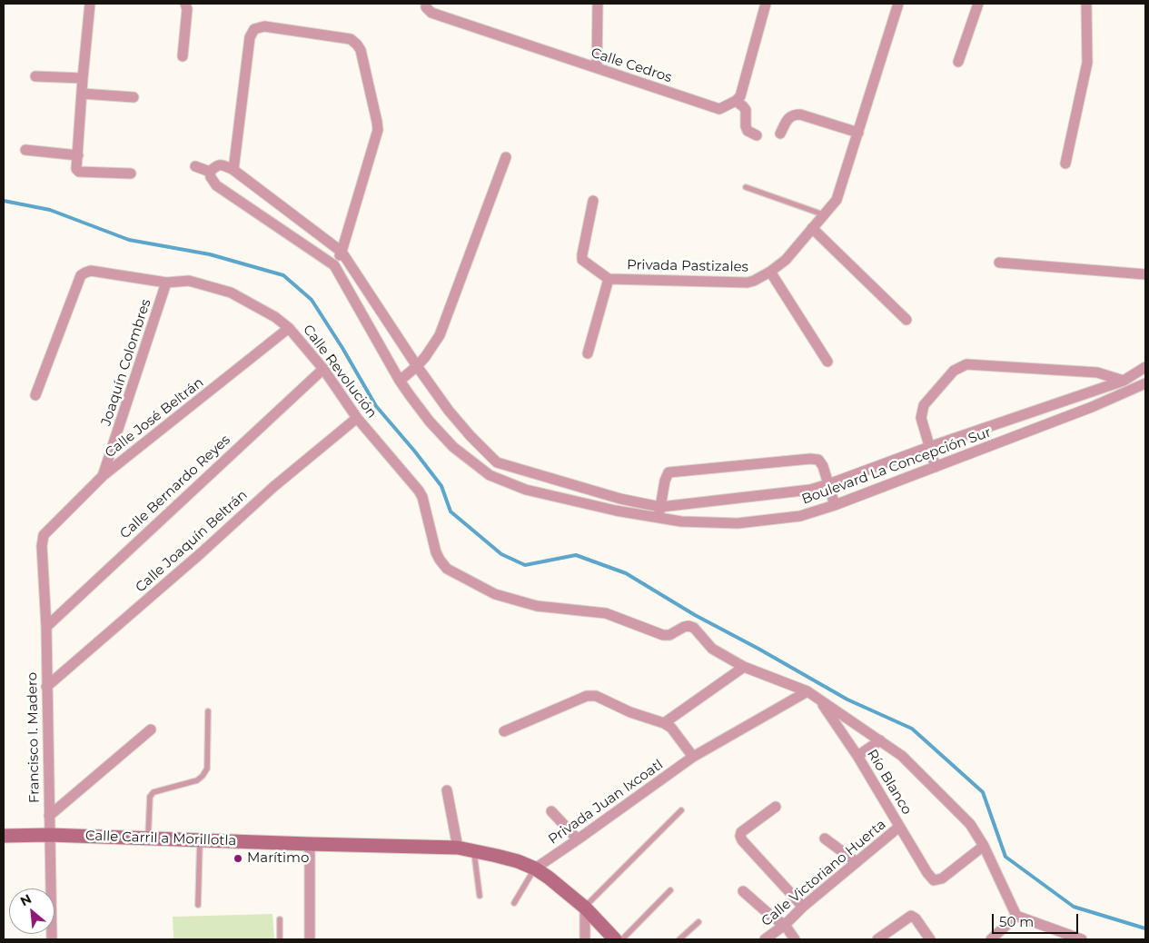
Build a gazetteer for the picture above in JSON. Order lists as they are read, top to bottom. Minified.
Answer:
{"streets":{"street":["Calle Cedros","Privada Pastizales","Joaquín Colombres","Calle Revolución","Calle José Beltrán","Boulevard La Concepción Sur","Calle Bernardo Reyes","Calle Joaquín Beltrán","Francisco I. Madero","Río Blanco","Privada Juan Ixcoatl","Calle Carril a Morillotla","Calle Victoriano Huerta"]},"crossings":[["Joaquín Colombres","Calle Revolución"],["Joaquín Colombres","Calle José Beltrán"],["Calle Revolución","Calle José Beltrán"],["Calle Revolución","Calle Bernardo Reyes"],["Calle Revolución","Calle Joaquín Beltrán"],["Calle José Beltrán","Francisco I. Madero"],["Calle Bernardo Reyes","Francisco I. Madero"],["Calle Joaquín Beltrán","Francisco I. Madero"],["Francisco I. Madero","Calle Carril a Morillotla"],["Río Blanco","Calle Victoriano Huerta"],["Privada Juan Ixcoatl","Calle Carril a Morillotla"]],"places":["Marítimo"],"scale_bar":"50 m","north":"top left"}
